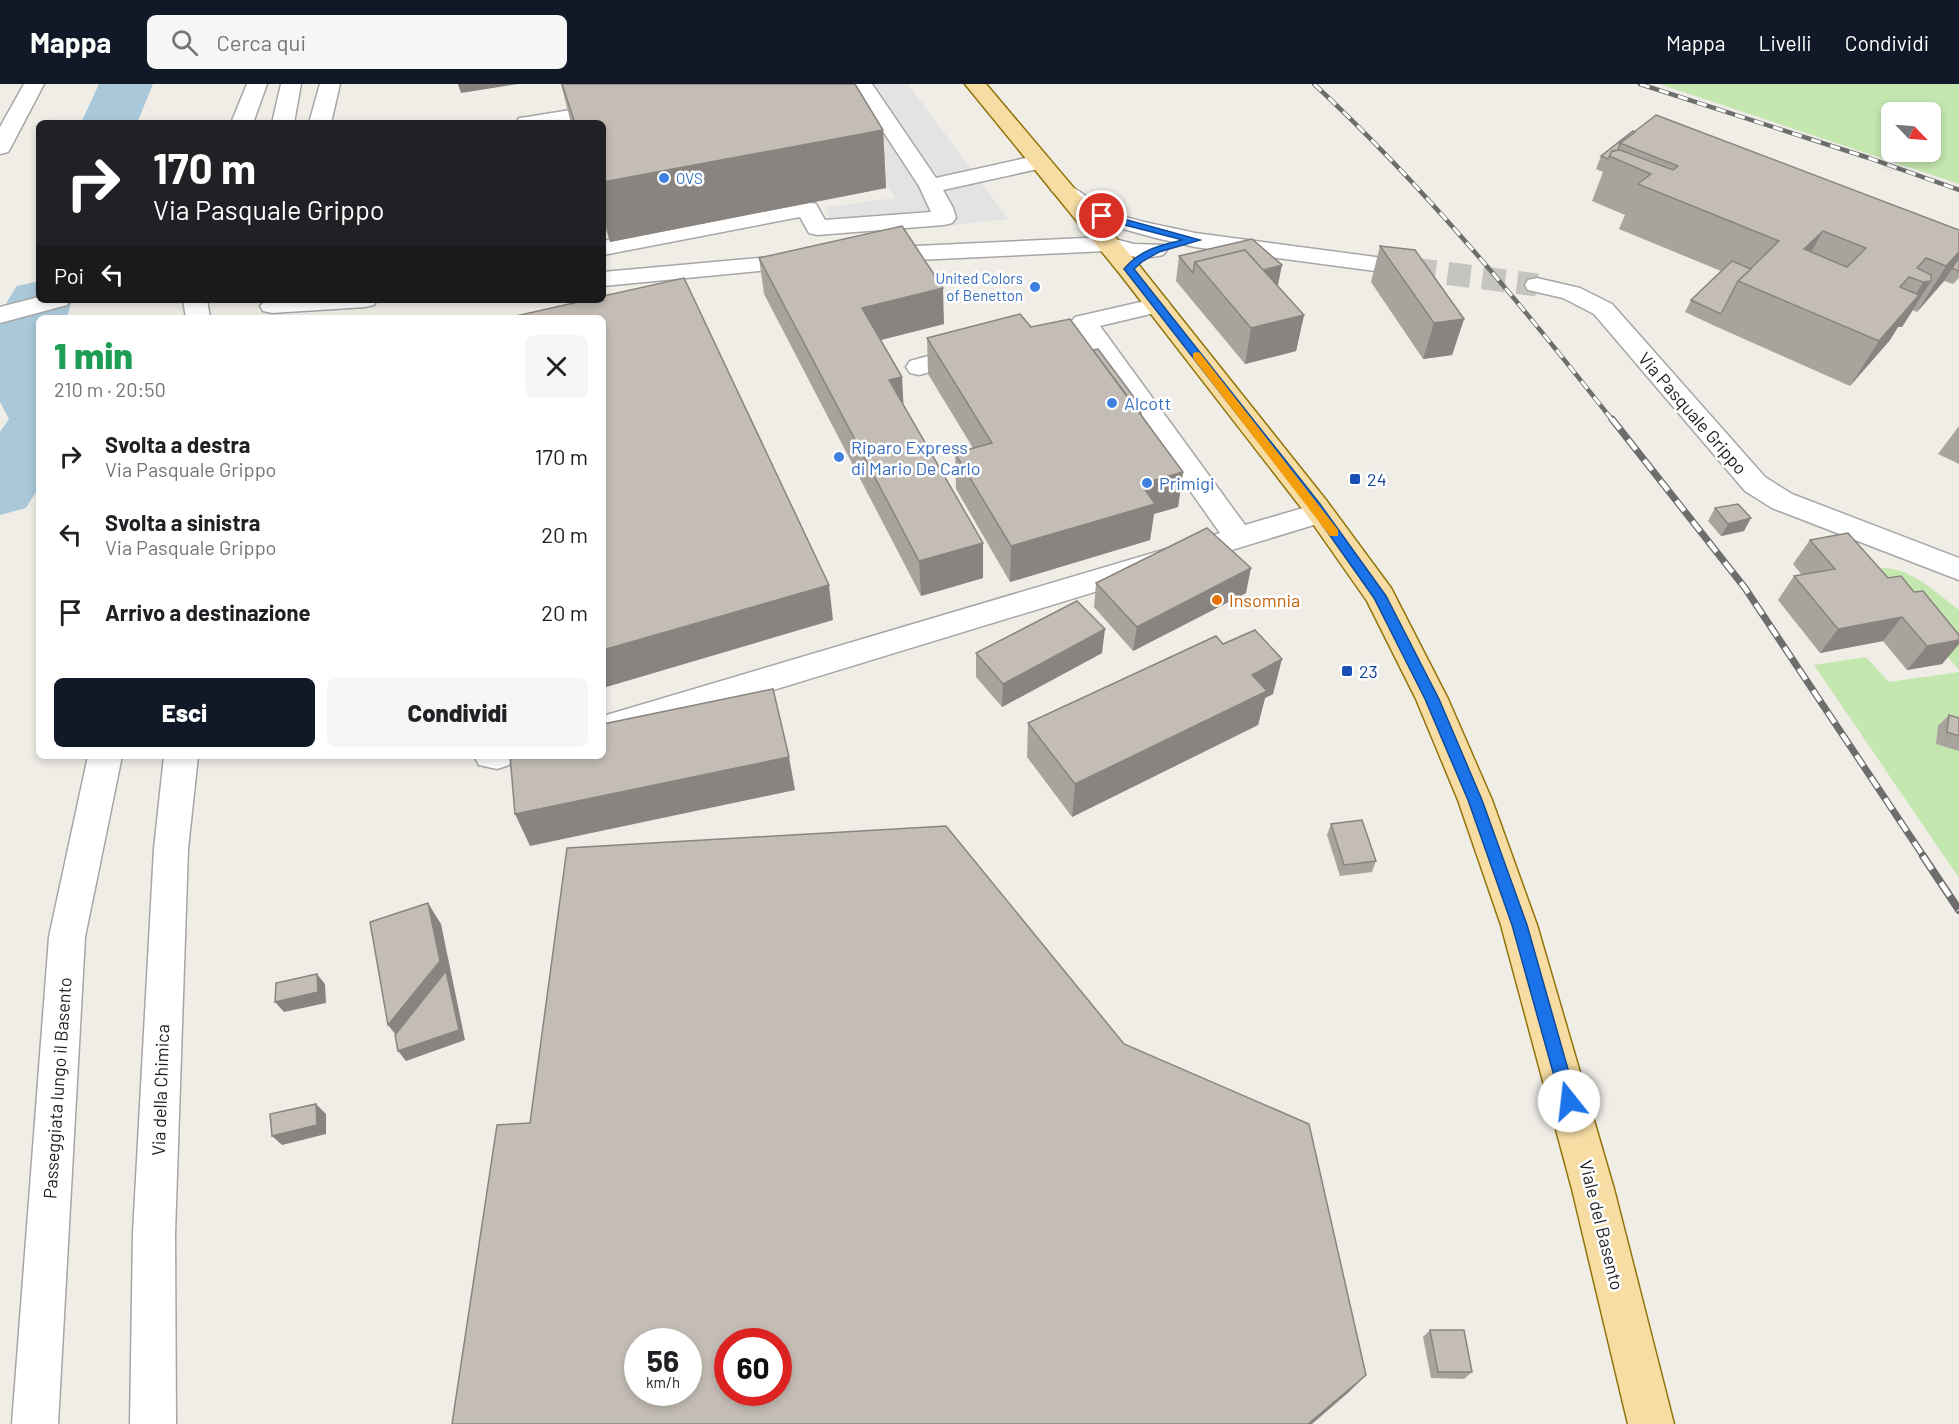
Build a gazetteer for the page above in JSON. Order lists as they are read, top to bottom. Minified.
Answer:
{"streets":{"main road":["Viale del Basento"],"street":["Via Pasquale Grippo","Passeggiata lungo il Basento","Via della Chimica"]},"places":{"other":["OVS","United Colors of Benetton","Alcott","Riparo Express di Mario De Carlo","Primigi","Insomnia"],"transit":["24","23"]},"north":"bottom right","page":{"header":"Mappa","search":"Cerca qui","nav":["Mappa","Livelli","Condividi"],"turn":["170 m","Via Pasquale Grippo"],"then":"Poi","heading":["1 min","210 m · 20:50"],"list":[{"name":"Svolta a destra","note":"Via Pasquale Grippo","value":"170 m"},{"name":"Svolta a sinistra","note":"Via Pasquale Grippo","value":"20 m"},{"name":"Arrivo a destinazione","value":"20 m"}],"buttons":["Esci","Condividi"],"speed":"56 km/h","limit":"60"}}
